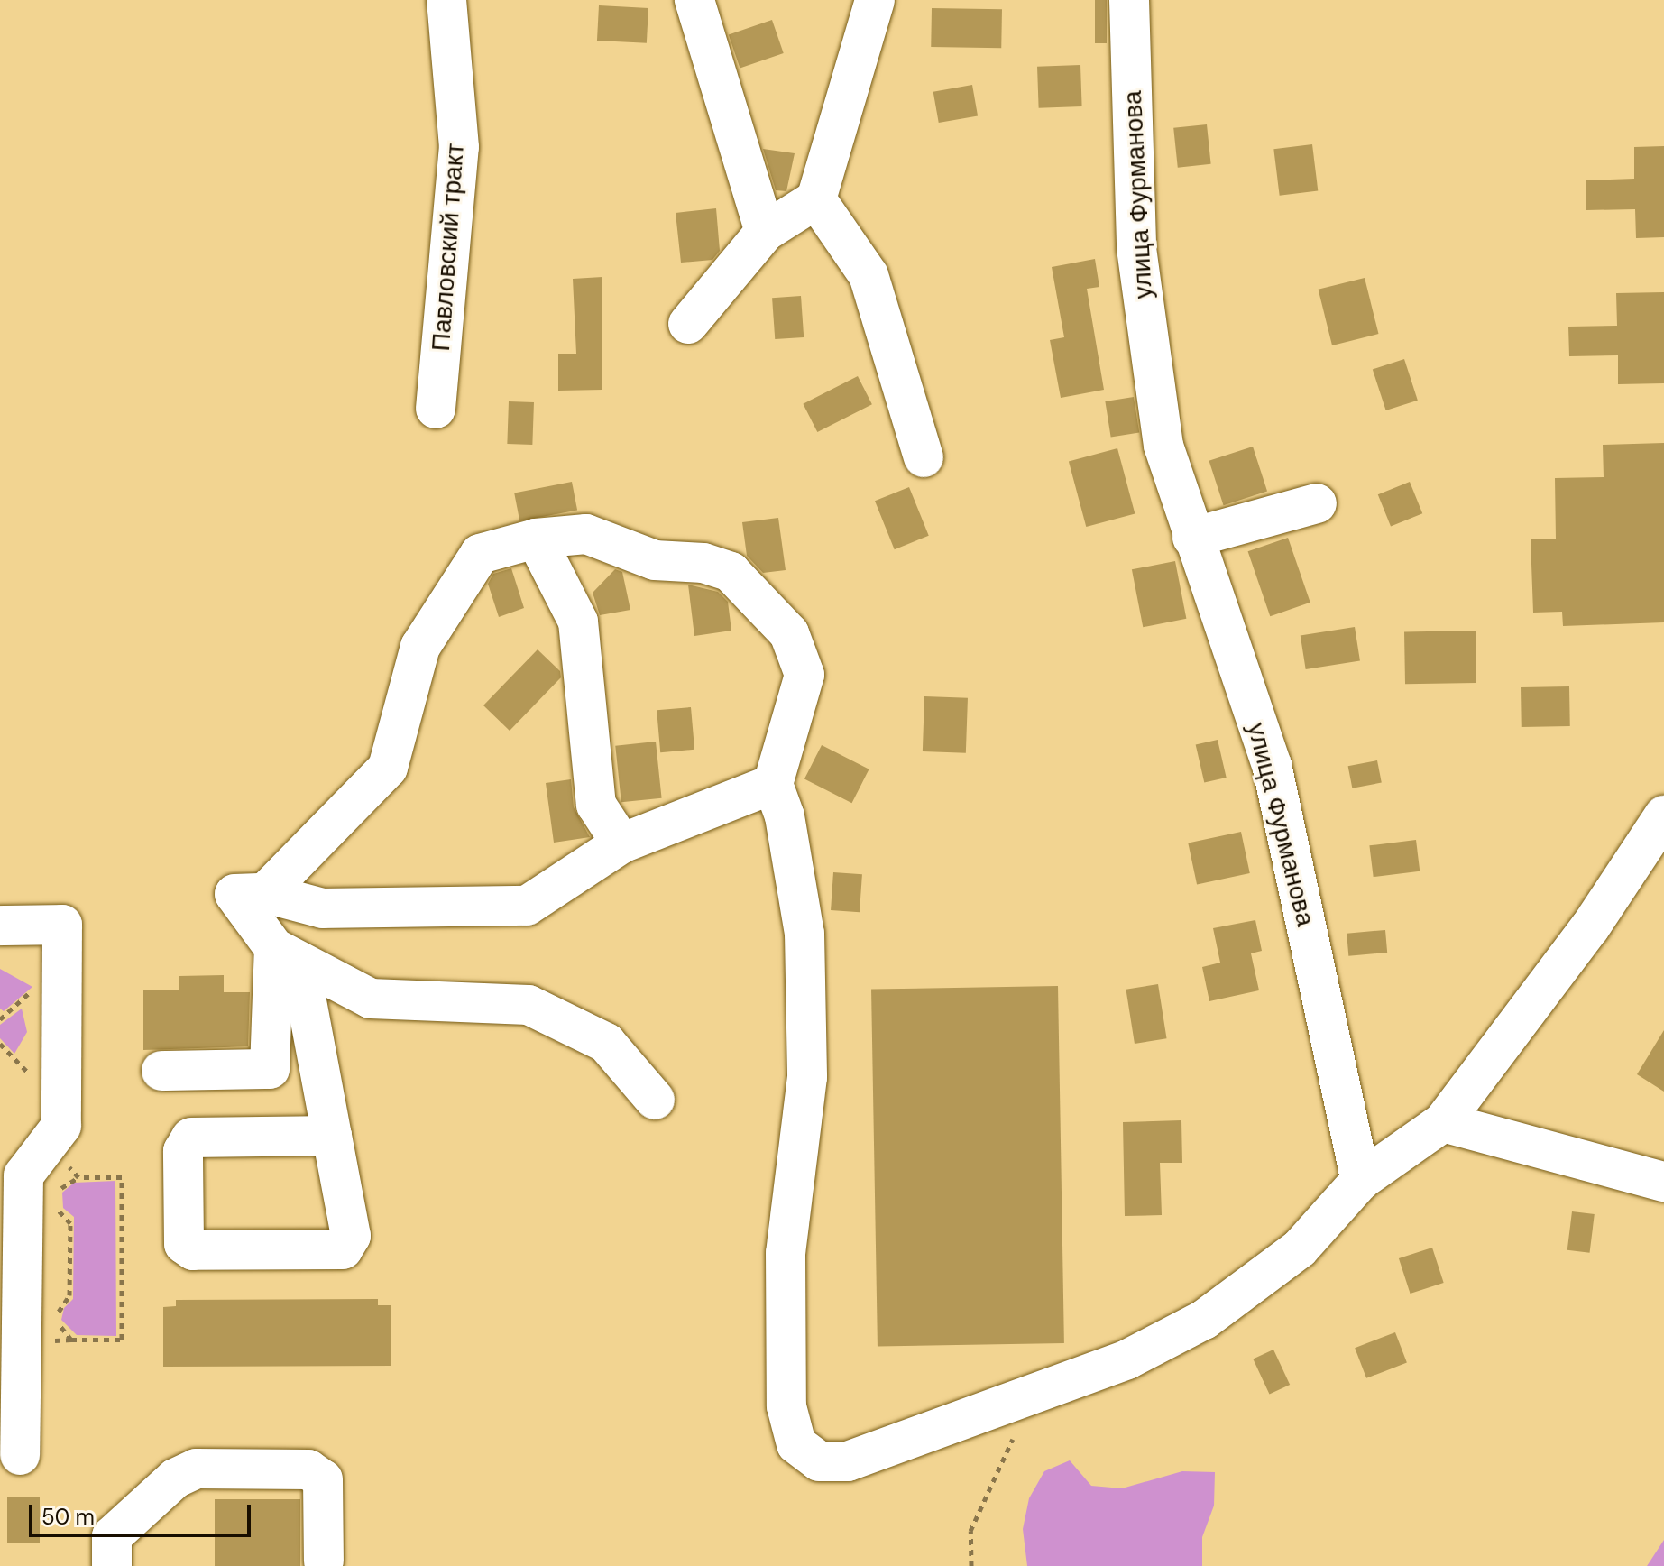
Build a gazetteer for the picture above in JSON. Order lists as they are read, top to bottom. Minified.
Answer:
{"streets":{"street":["улица Фурманова","Павловский тракт"]},"scale_bar":"50 m"}
